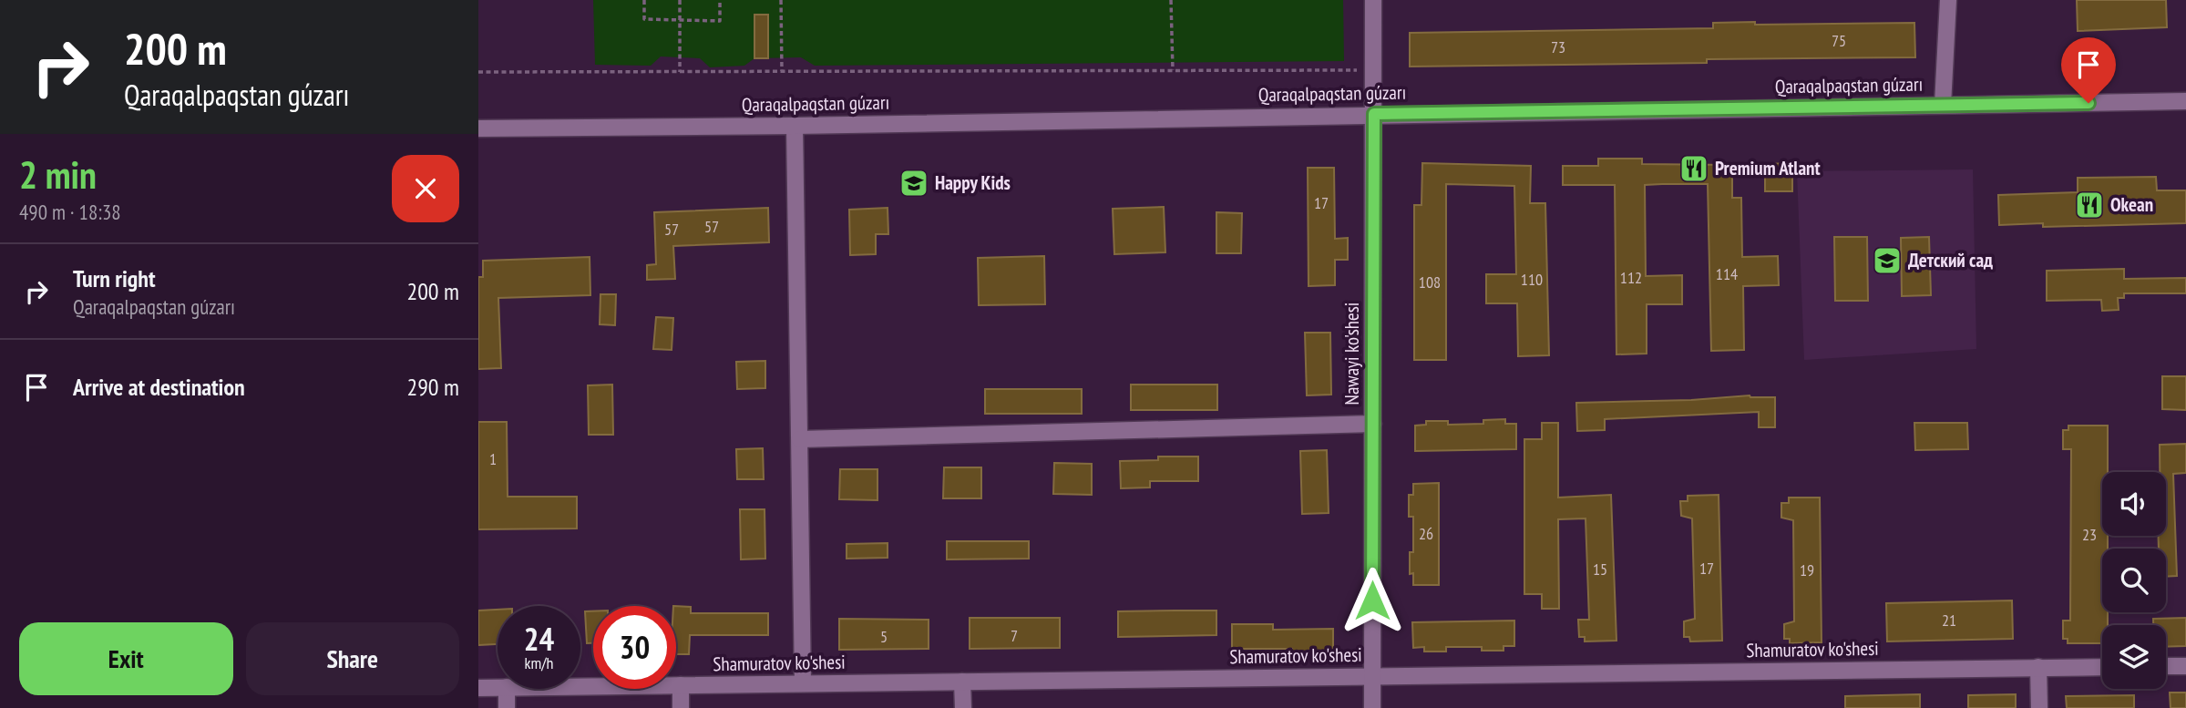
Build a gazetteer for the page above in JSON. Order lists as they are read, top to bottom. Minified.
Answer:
{"streets":{"street":["Qaraqalpaqstan gúzarı","Nawayi ko'shesi","Shamuratov ko'shesi"]},"crossings":[["Qaraqalpaqstan gúzarı","Nawayi ko'shesi"],["Nawayi ko'shesi","Shamuratov ko'shesi"]],"places":{"restaurant":["Premium Atlant","Okean"],"school or university":["Happy Kids","Детский сад"]},"house_numbers":["75","73","17","57","57","114","112","110","108","1","26","23","17","15","19","21","7","5"],"page":{"turn":["200 m","Qaraqalpaqstan gúzarı"],"heading":["2 min","490 m · 18:38"],"list":[{"name":"Turn right","note":"Qaraqalpaqstan gúzarı","value":"200 m"},{"name":"Arrive at destination","value":"290 m"}],"speed":"24 km/h","limit":"30","buttons":["Exit","Share"]}}
